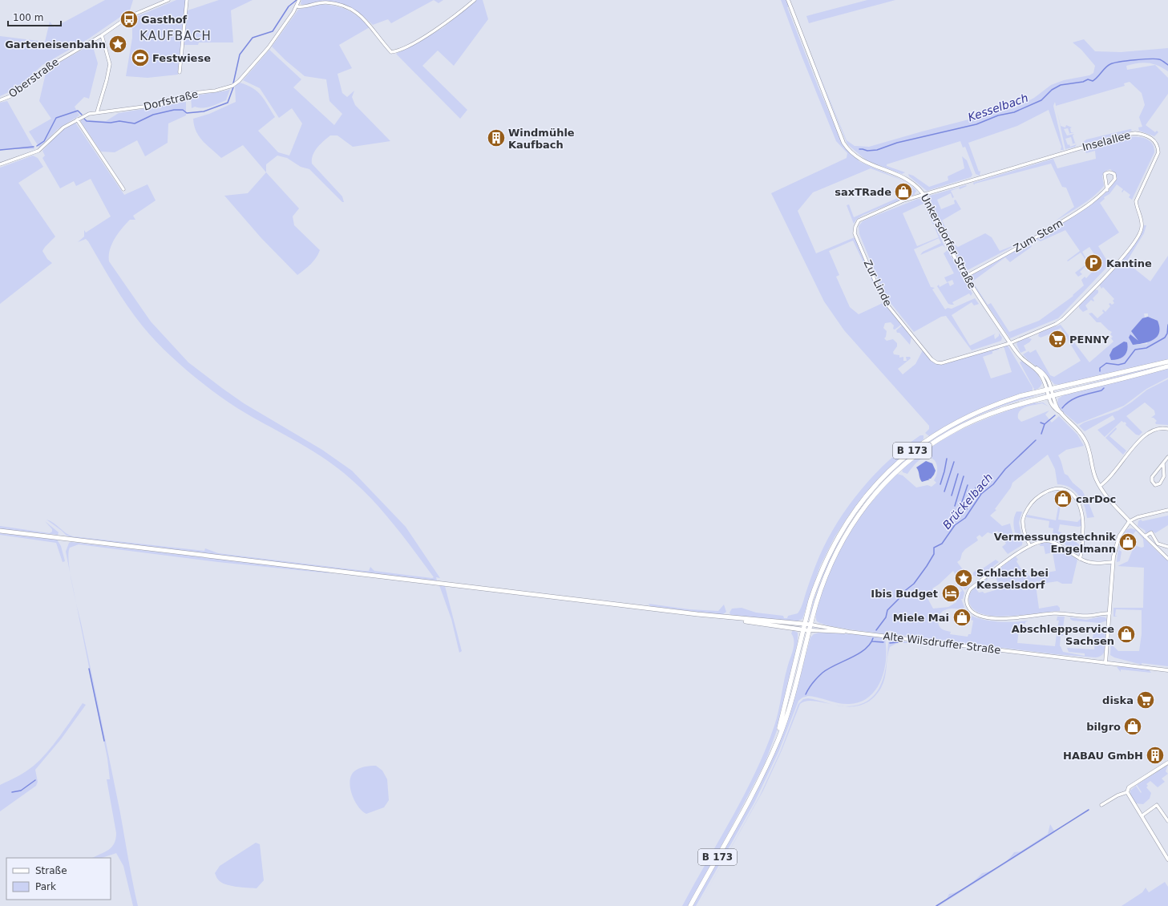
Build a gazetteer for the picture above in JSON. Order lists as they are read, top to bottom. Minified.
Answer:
{"streets":{"main road":["B 173","Alte Wilsdruffer Straße"],"street":["Oberstraße","Dorfstraße","Inselallee","Zum Stern","Unkersdorfer Straße","Zur Linde"]},"crossings":[["Inselallee","Unkersdorfer Straße"],["Inselallee","Zur Linde"],["Zum Stern","Unkersdorfer Straße"],["Unkersdorfer Straße","Zur Linde"],["Unkersdorfer Straße","B 173"],["B 173","Alte Wilsdruffer Straße"]],"districts":["KAUFBACH"],"water":["Kesselbach","Brückelbach"],"places":{"bus stop":["Gasthof"],"place":["Garteneisenbahn","Schlacht bei Kesselsdorf"],"sports":["Festwiese"],"building":["Windmühle Kaufbach","HABAU GmbH"],"shop":["saxTRade","carDoc","Vermessungstechnik Engelmann","Miele Mai","Abschleppservice Sachsen","bilgro"],"parking":["Kantine"],"supermarket":["PENNY","diska"],"hotel":["Ibis Budget"]},"legend":["Straße","Park"],"scale_bar":"100 m"}
